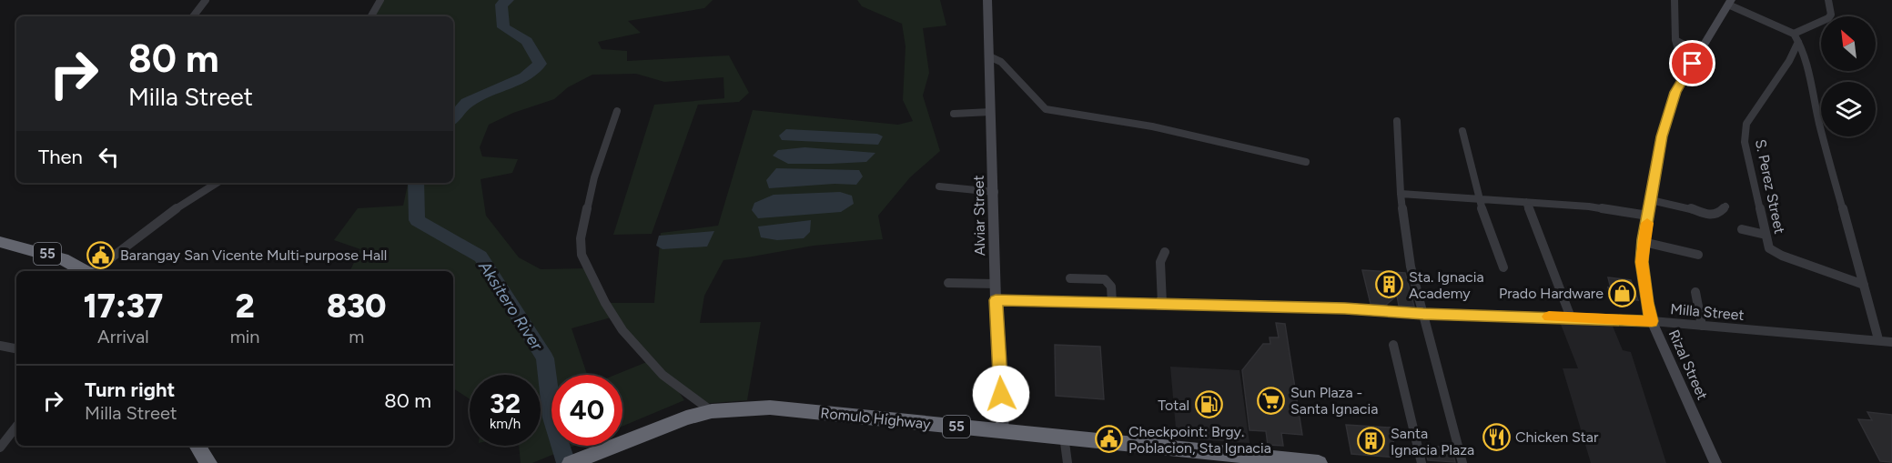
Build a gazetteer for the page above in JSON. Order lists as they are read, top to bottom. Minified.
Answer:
{"streets":{"highway":["55","Romulo Highway"],"street":["S. Perez Street","Alviar Street","Milla Street","Rizal Street"]},"crossings":[["Alviar Street","Milla Street"],["Alviar Street","Romulo Highway"],["Milla Street","Rizal Street"]],"water":["Aksitero River"],"places":{"public building":["Barangay San Vicente Multi-purpose Hall","Checkpoint: Brgy. Poblacion, Sta Ignacia"],"building":["Sta. Ignacia Academy","Santa Ignacia Plaza"],"shop":["Prado Hardware"],"supermarket":["Sun Plaza - Santa Ignacia"],"fuel station":["Total"],"restaurant":["Chicken Star"]},"north":"top left","page":{"turn":["80 m","Milla Street"],"then":"Then","eta":["17:37","Arrival","2","min","830","m"],"list":[{"name":"Turn right","note":"Milla Street","value":"80 m"}],"speed":"32 km/h","limit":"40"}}
